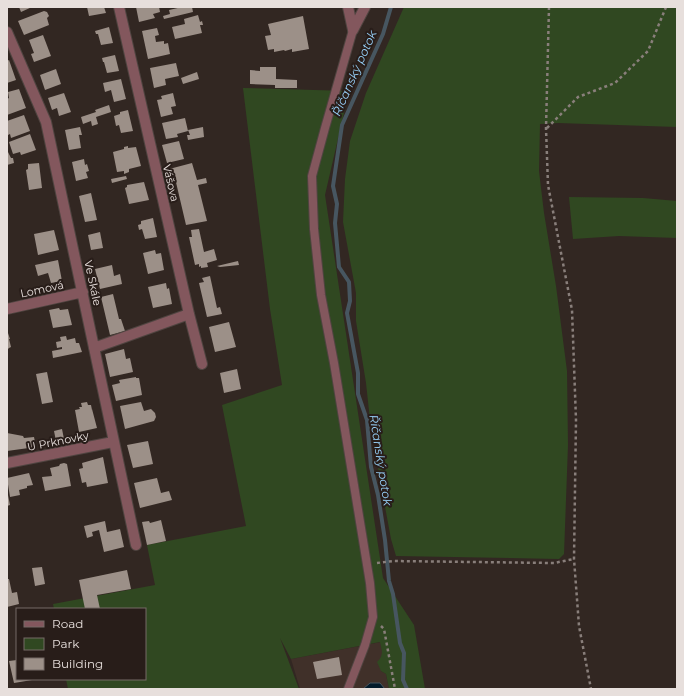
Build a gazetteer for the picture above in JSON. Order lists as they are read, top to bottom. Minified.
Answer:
{"streets":{"street":["Vášova","Ve Skále","Lomová","U Prknovky"]},"crossings":[["Ve Skále","Lomová"],["Ve Skále","U Prknovky"]],"water":["Říčanský potok"],"legend":["Road","Park","Building"]}
